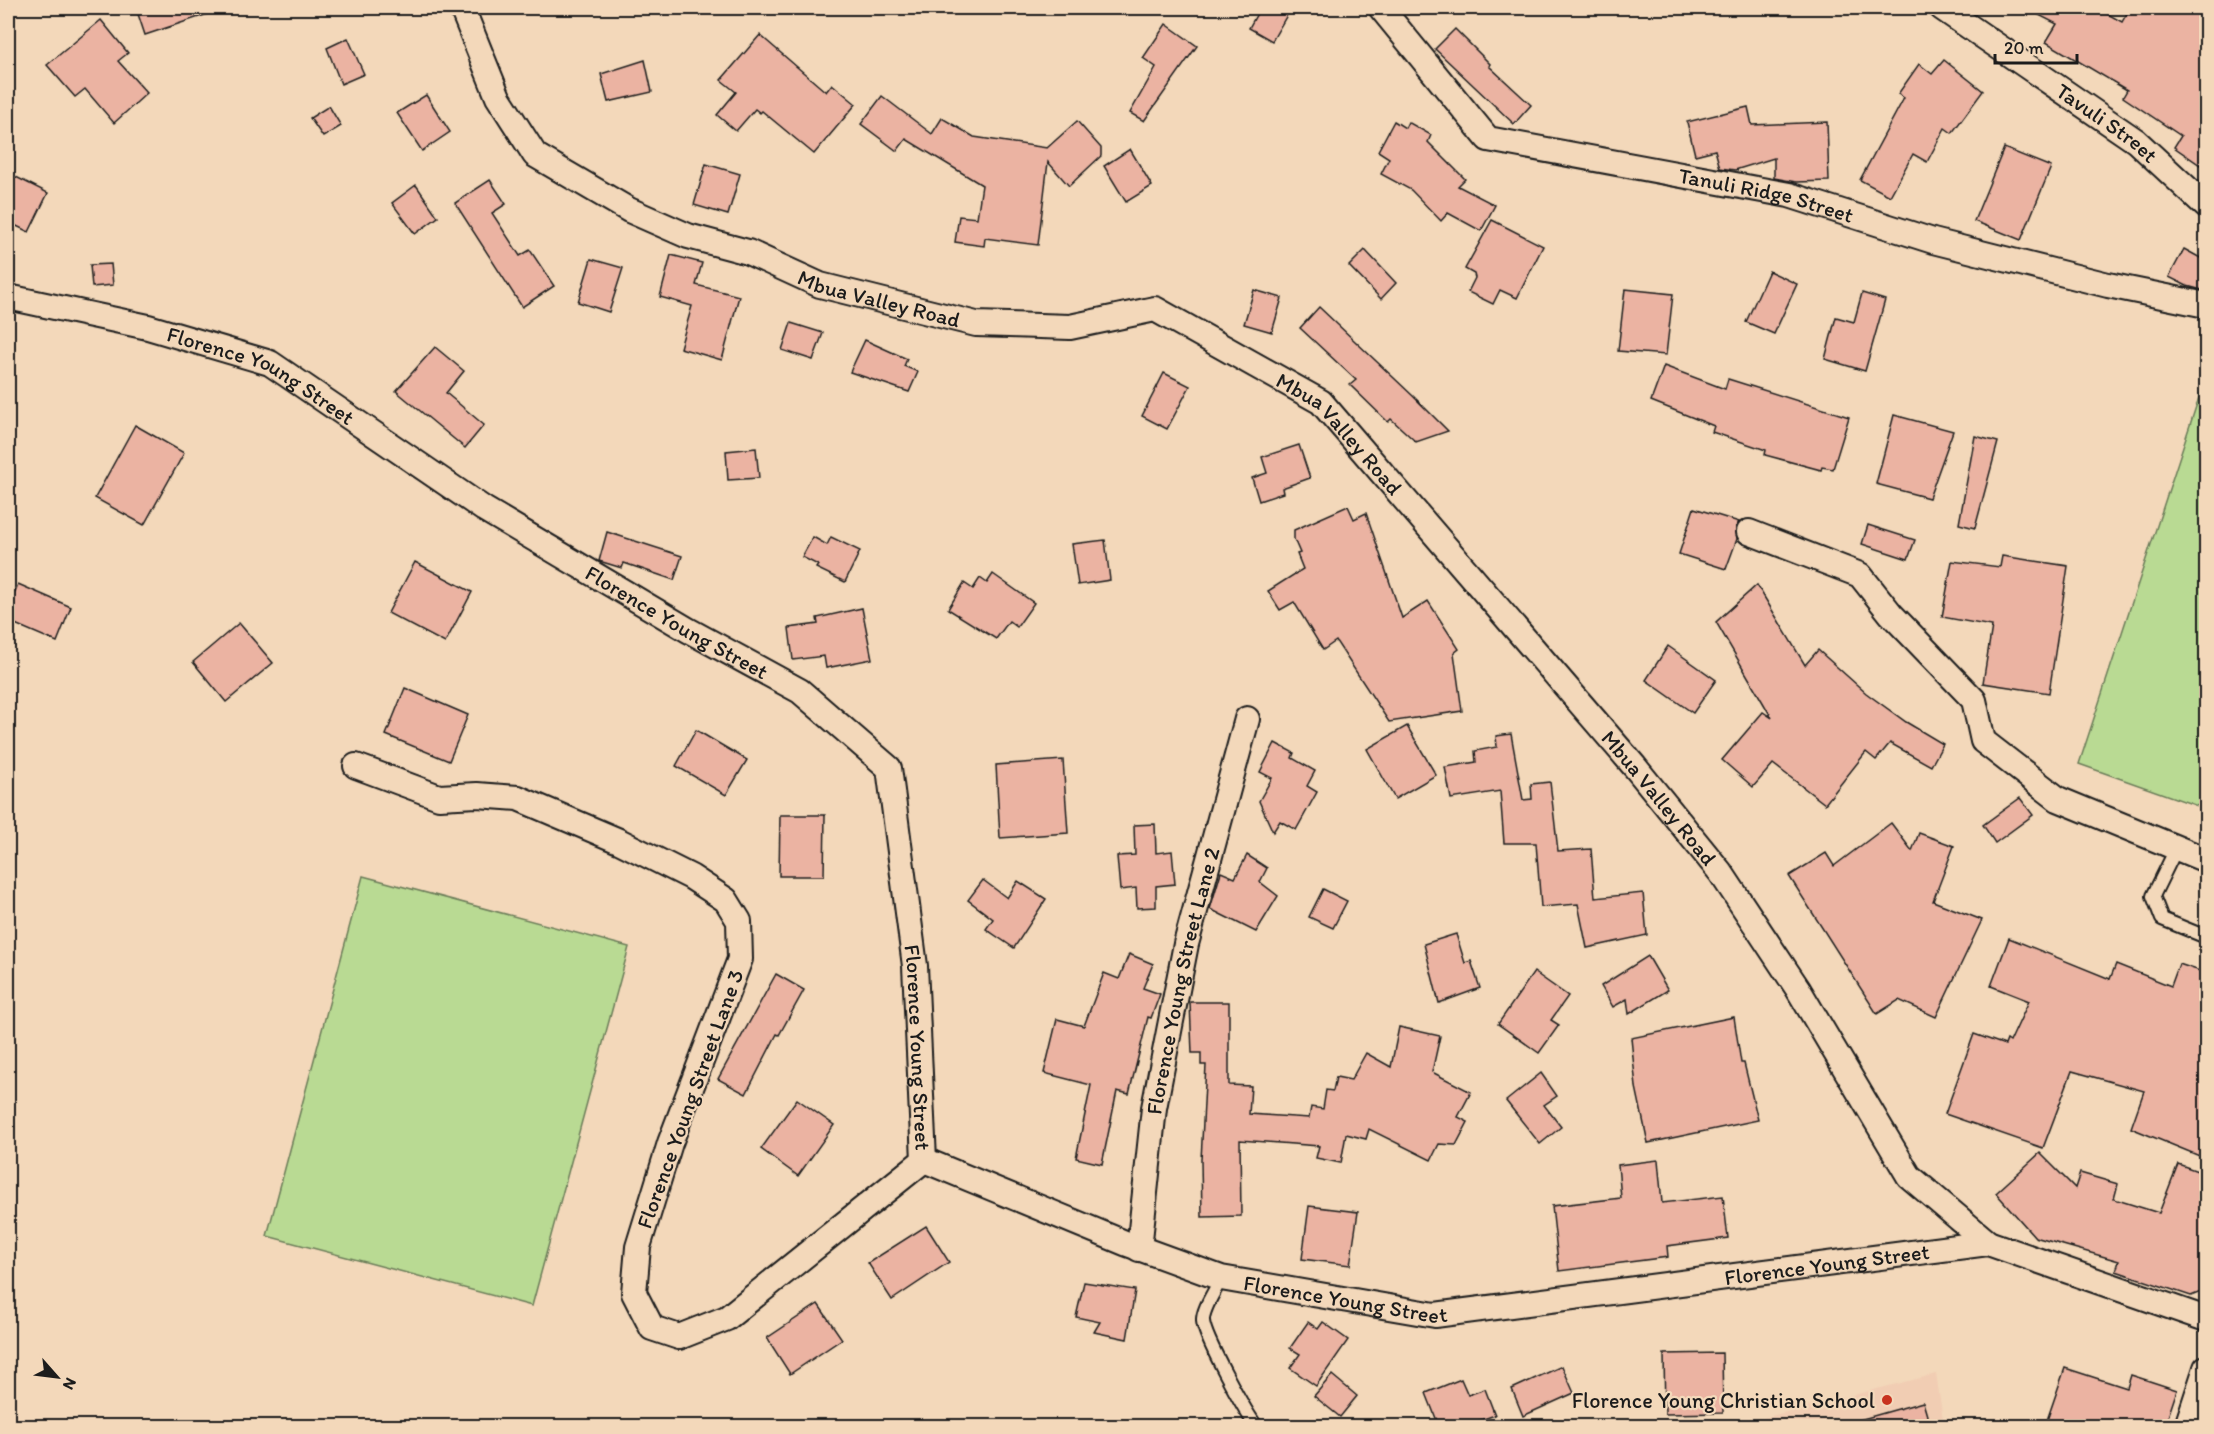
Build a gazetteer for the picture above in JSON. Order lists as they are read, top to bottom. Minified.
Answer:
{"streets":{"street":["Tavuli Street","Tanuli Ridge Street","Mbua Valley Road","Florence Young Street","Florence Young Street Lane 2","Florence Young Street Lane 3"]},"crossings":[["Mbua Valley Road","Florence Young Street"],["Florence Young Street","Florence Young Street Lane 2"],["Florence Young Street","Florence Young Street Lane 3"]],"places":["Florence Young Christian School"],"scale_bar":"20 m","north":"bottom right"}
